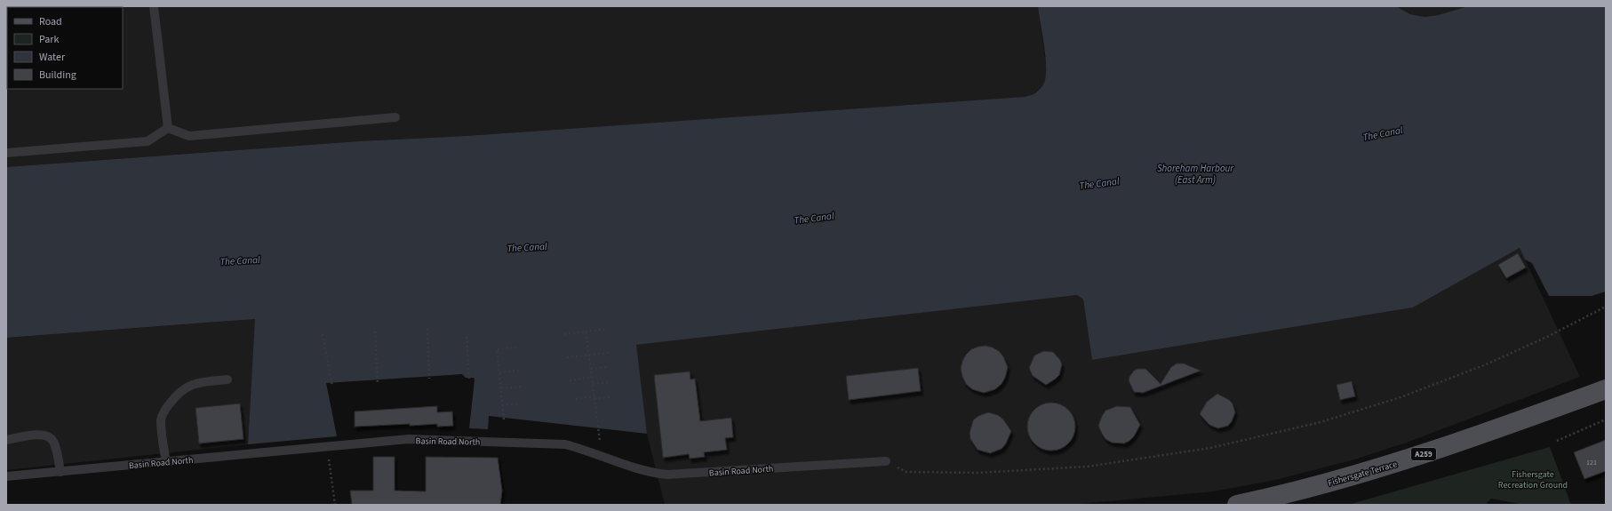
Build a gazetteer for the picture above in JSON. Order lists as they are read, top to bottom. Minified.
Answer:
{"streets":{"main road":["A259","Fishersgate Terrace"],"lane":["Basin Road North"]},"water":["The Canal","Shoreham Harbour (East Arm)"],"parks":["Fishersgate Recreation Ground"],"house_numbers":["121"],"legend":["Road","Park","Water","Building"]}
